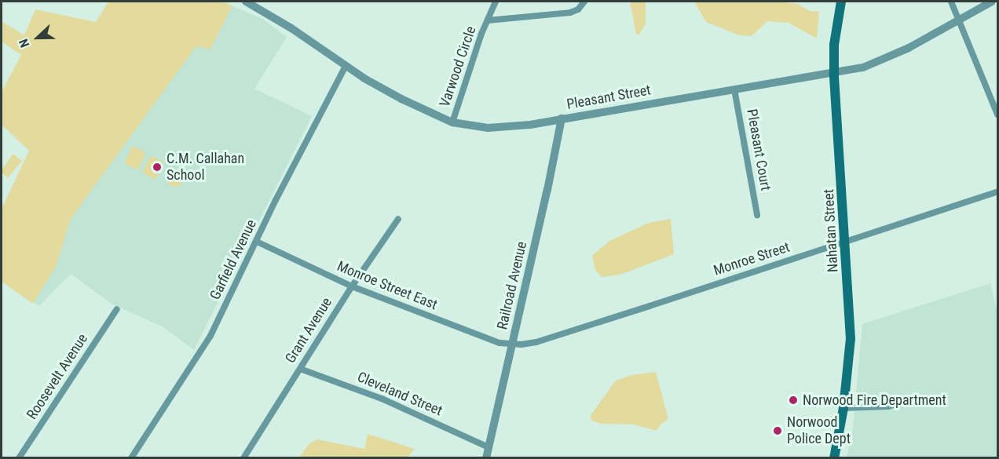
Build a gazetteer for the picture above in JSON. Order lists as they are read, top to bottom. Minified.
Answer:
{"streets":{"main road":["Nahatan Street"],"street":["Varwood Circle","Pleasant Street","Pleasant Court","Monroe Street","Garfield Avenue","Monroe Street East","Railroad Avenue","Grant Avenue","Roosevelt Avenue","Cleveland Street"]},"crossings":[["Varwood Circle","Pleasant Street"],["Pleasant Street","Pleasant Court"],["Pleasant Street","Nahatan Street"],["Pleasant Street","Garfield Avenue"],["Pleasant Street","Railroad Avenue"],["Nahatan Street","Monroe Street"],["Monroe Street","Monroe Street East"],["Monroe Street","Railroad Avenue"],["Garfield Avenue","Monroe Street East"],["Monroe Street East","Railroad Avenue"],["Monroe Street East","Grant Avenue"],["Railroad Avenue","Cleveland Street"],["Grant Avenue","Cleveland Street"]],"places":["C.M. Callahan School","Norwood Fire Department","Norwood Police Dept"],"north":"left"}
